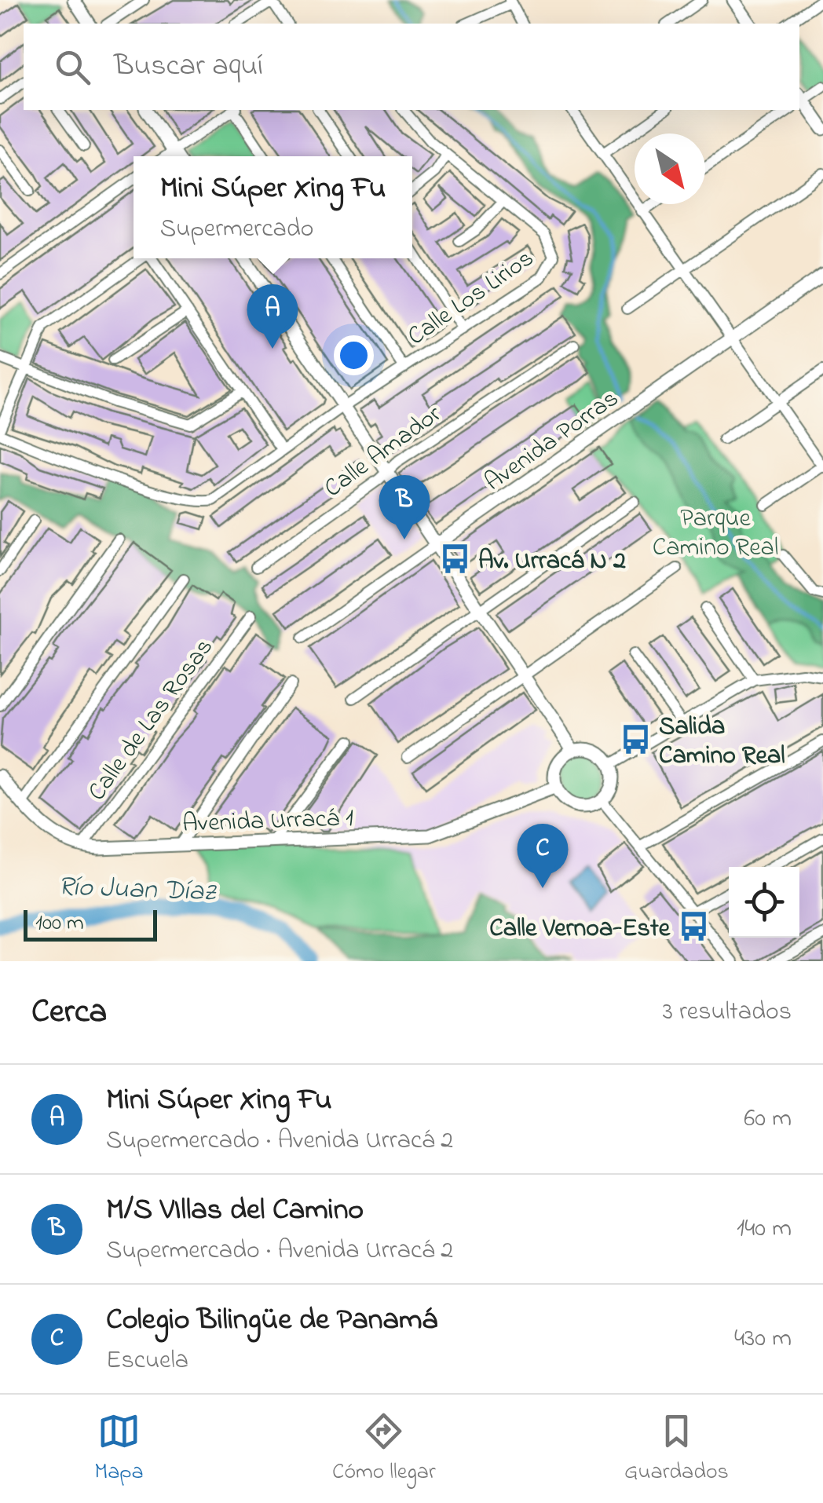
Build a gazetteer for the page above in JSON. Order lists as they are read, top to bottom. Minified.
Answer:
{"streets":{"street":["Calle Los Lirios","Avenida Porras","Calle Amador","Calle de Las Rosas","Avenida Urracá 1"]},"crossings":[["Calle de Las Rosas","Avenida Urracá 1"]],"water":["Río Juan Díaz"],"parks":["Parque Camino Real"],"places":{"bus stop":["Av. Urracá N 2","Salida Camino Real","Calle Vernoa-Este"]},"scale_bar":"100 m","north":"bottom right","page":{"search":"Buscar aquí","popup":["Mini Súper Xing Fu","Supermercado"],"pins":["A","B","C"],"scale":"100 m","heading":["Cerca","3 resultados"],"list":[{"mark":"A","name":"Mini Súper Xing Fu","note":"Supermercado · Avenida Urracá 2","value":"60 m"},{"mark":"B","name":"M/S VIllas del Camino","note":"Supermercado · Avenida Urracá 2","value":"140 m"},{"mark":"C","name":"Colegio Bilingüe de Panamá","note":"Escuela","value":"430 m"}],"nav":["Mapa","Cómo llegar","Guardados"]}}
